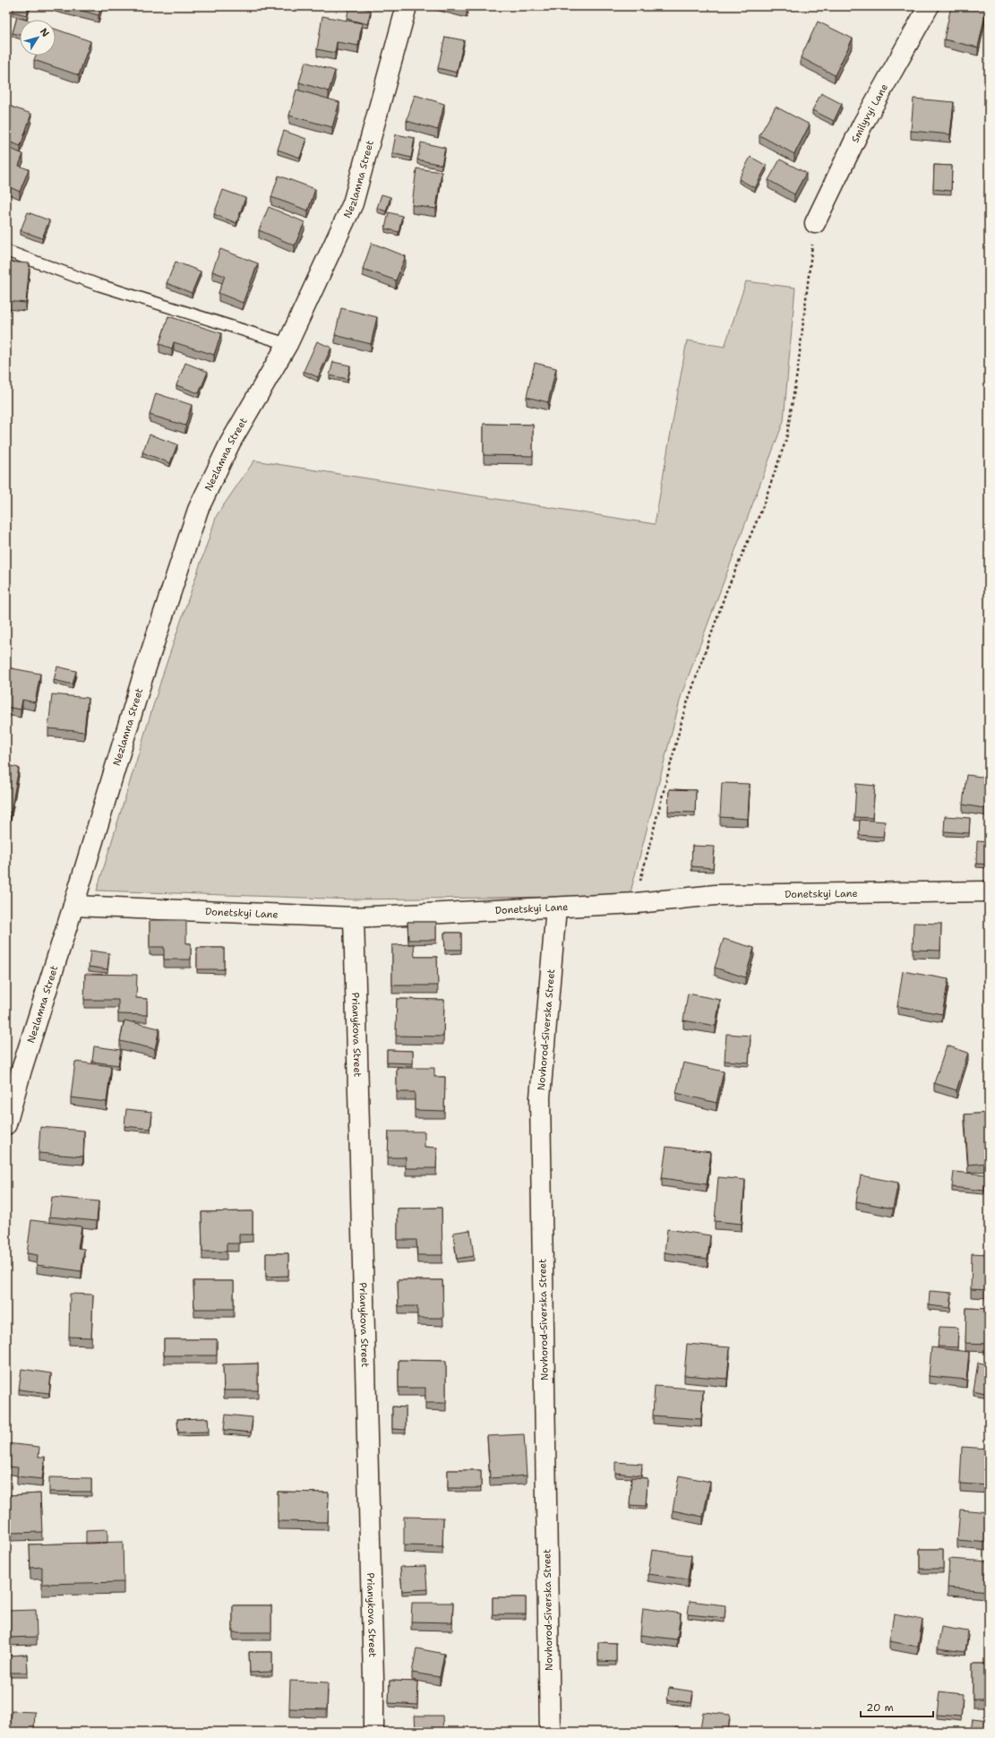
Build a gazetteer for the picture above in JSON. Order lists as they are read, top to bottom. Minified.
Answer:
{"streets":{"street":["Smilyvyi Lane","Nezlamna Street","Donetskyi Lane","Novhorod-Siverska Street","Prianykova Street"]},"crossings":[["Nezlamna Street","Donetskyi Lane"],["Donetskyi Lane","Novhorod-Siverska Street"],["Donetskyi Lane","Prianykova Street"]],"scale_bar":"20 m","north":"top right"}
